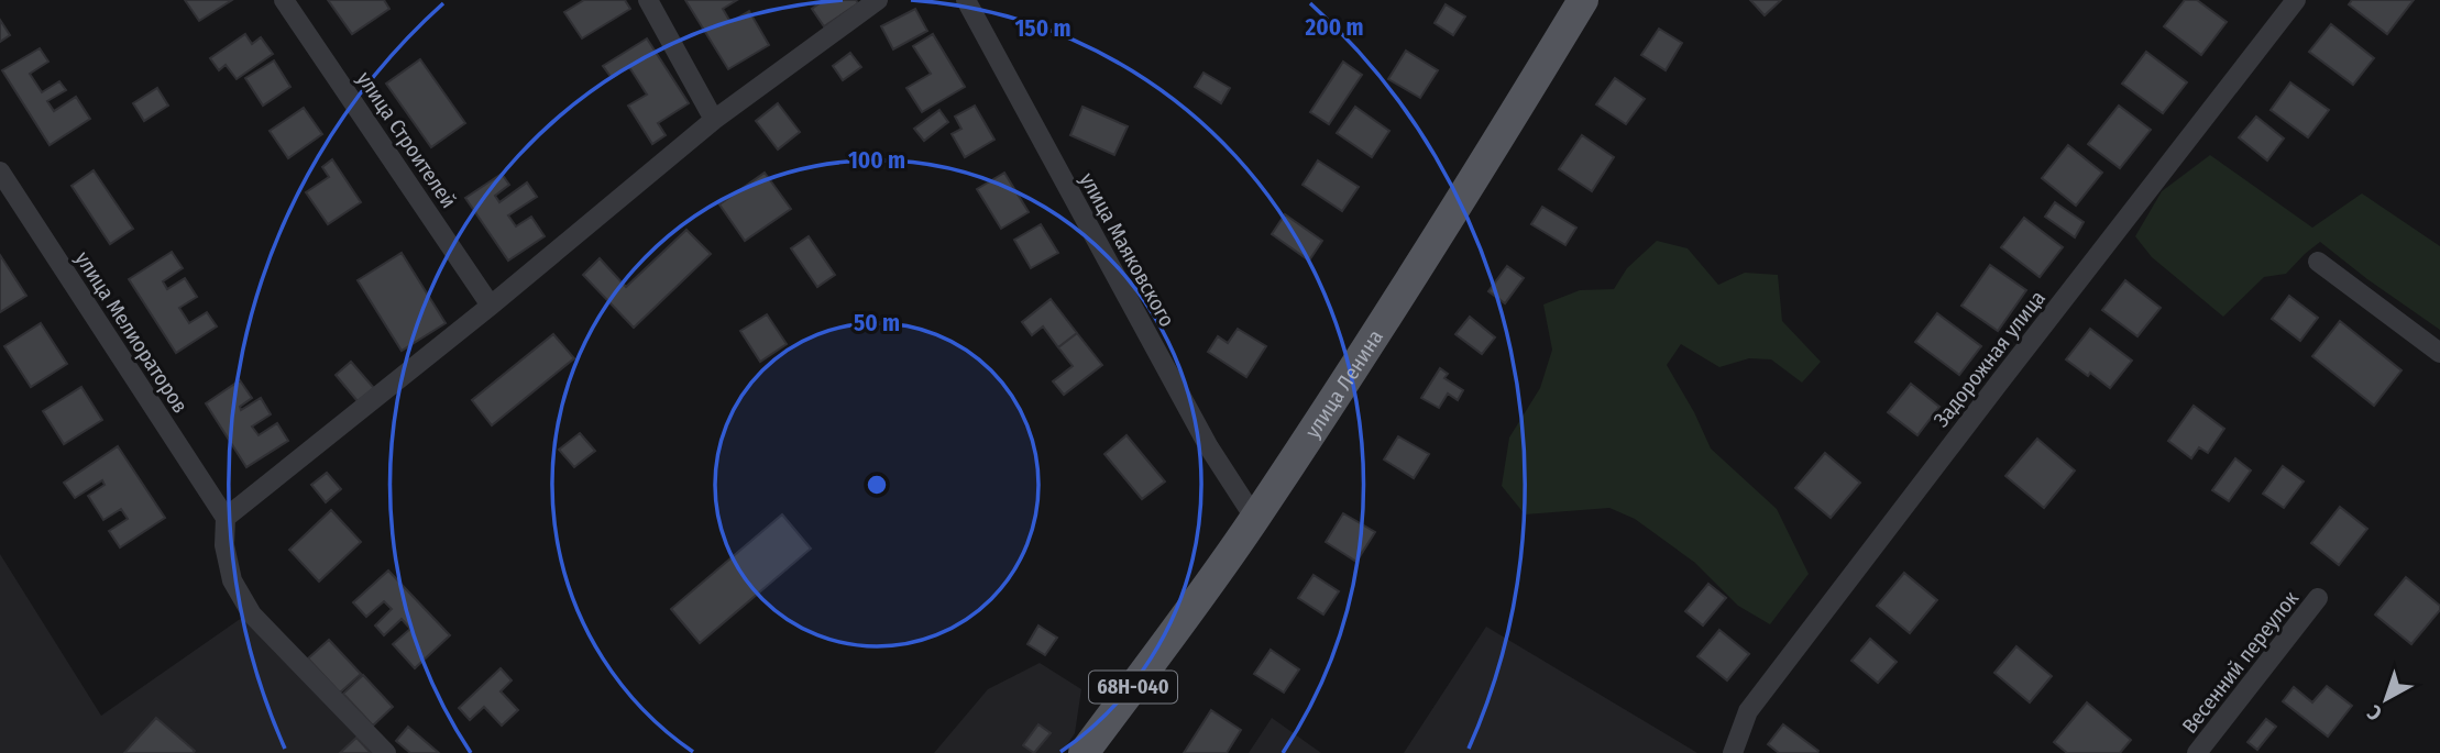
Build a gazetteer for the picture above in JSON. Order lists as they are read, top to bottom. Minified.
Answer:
{"streets":{"main road":["улица Ленина","68Н-040"],"street":["улица Строителей","улица Маяковского","улица Мелиораторов","Задорожная улица","Весенний переулок"]},"crossings":[["улица Маяковского","улица Ленина"]],"north":"bottom left","rings":["200 m","150 m","100 m","50 m"]}
